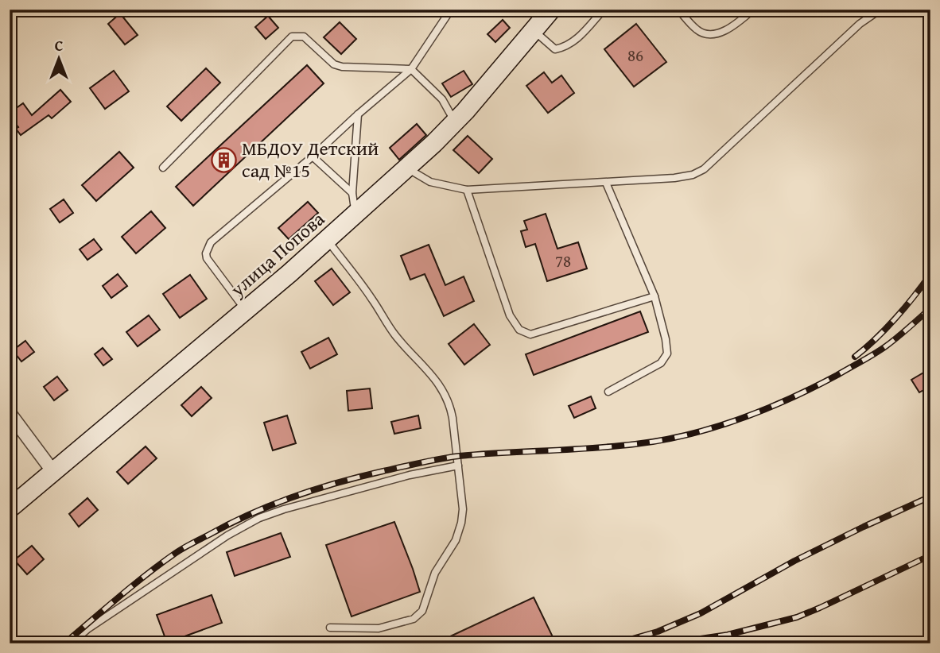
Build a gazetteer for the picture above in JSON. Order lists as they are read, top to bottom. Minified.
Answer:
{"streets":{"street":["улица Попова"]},"places":{"building":["МБДОУ Детский сад №15"]},"house_numbers":["86","78"],"north":"top"}
